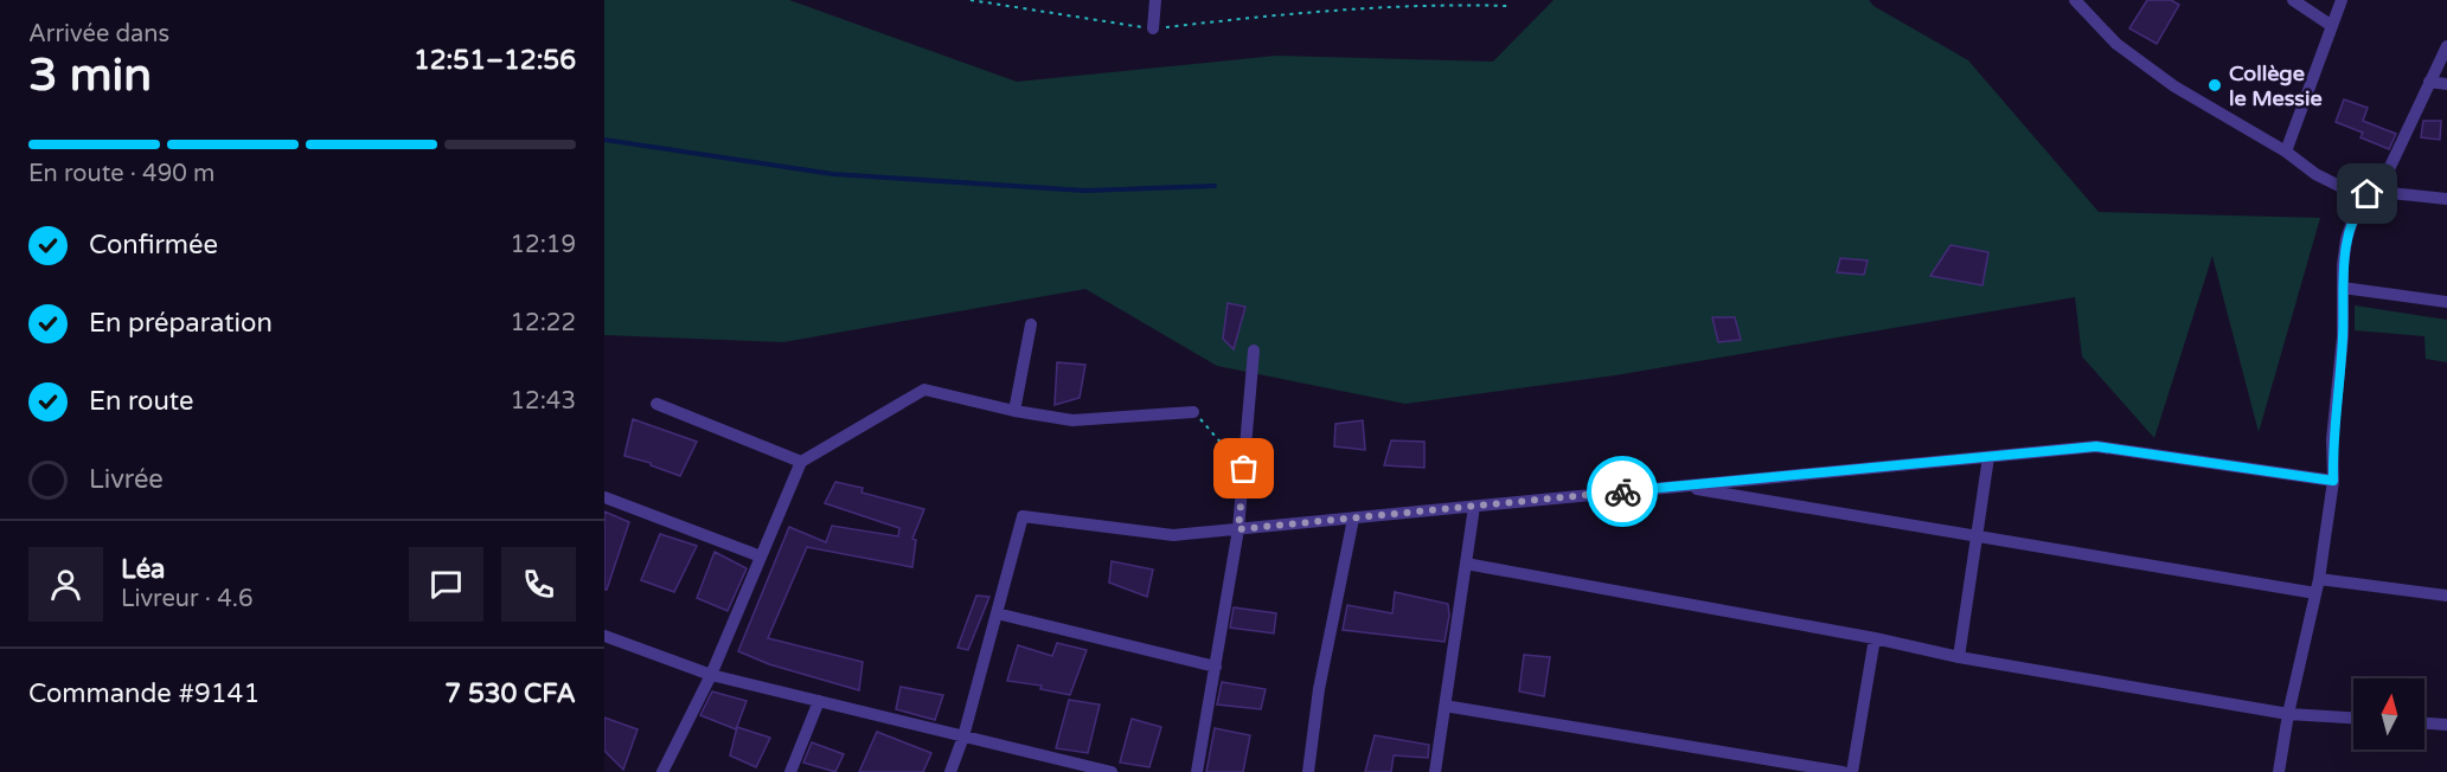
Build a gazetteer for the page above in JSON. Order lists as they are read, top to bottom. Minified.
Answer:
{"places":["Collège le Messie"],"north":"top","page":{"heading":["3 min","Arrivée dans","12:51–12:56"],"panel":["Léa","Livreur · 4.6","Commande #9141","7 530 CFA"],"bar":"En route · 490 m","list":[["Confirmée","12:19"],["En préparation","12:22"],["En route","12:43"],"Livrée"]}}
